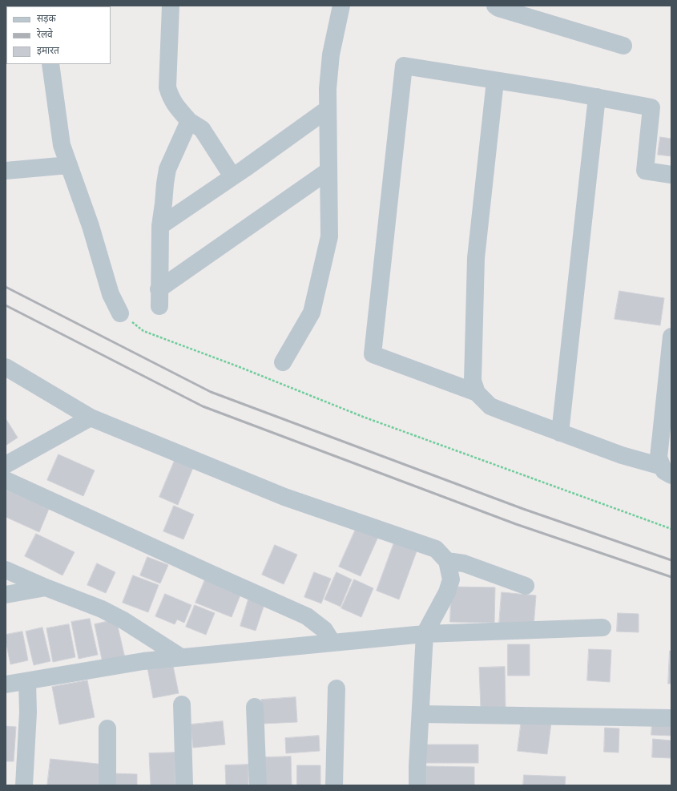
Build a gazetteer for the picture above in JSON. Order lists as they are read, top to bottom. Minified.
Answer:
{"legend":["सड़क","रेलवे","इमारत"]}
